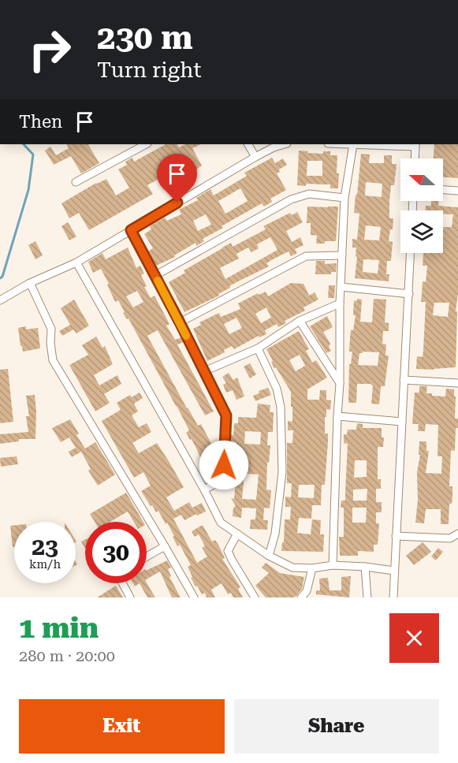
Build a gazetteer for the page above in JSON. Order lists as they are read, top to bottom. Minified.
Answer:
{"north":"left","page":{"turn":["230 m","Turn right"],"then":"Then","speed":"23 km/h","limit":"30","heading":["1 min","280 m · 20:00"],"buttons":["Exit","Share"]}}
